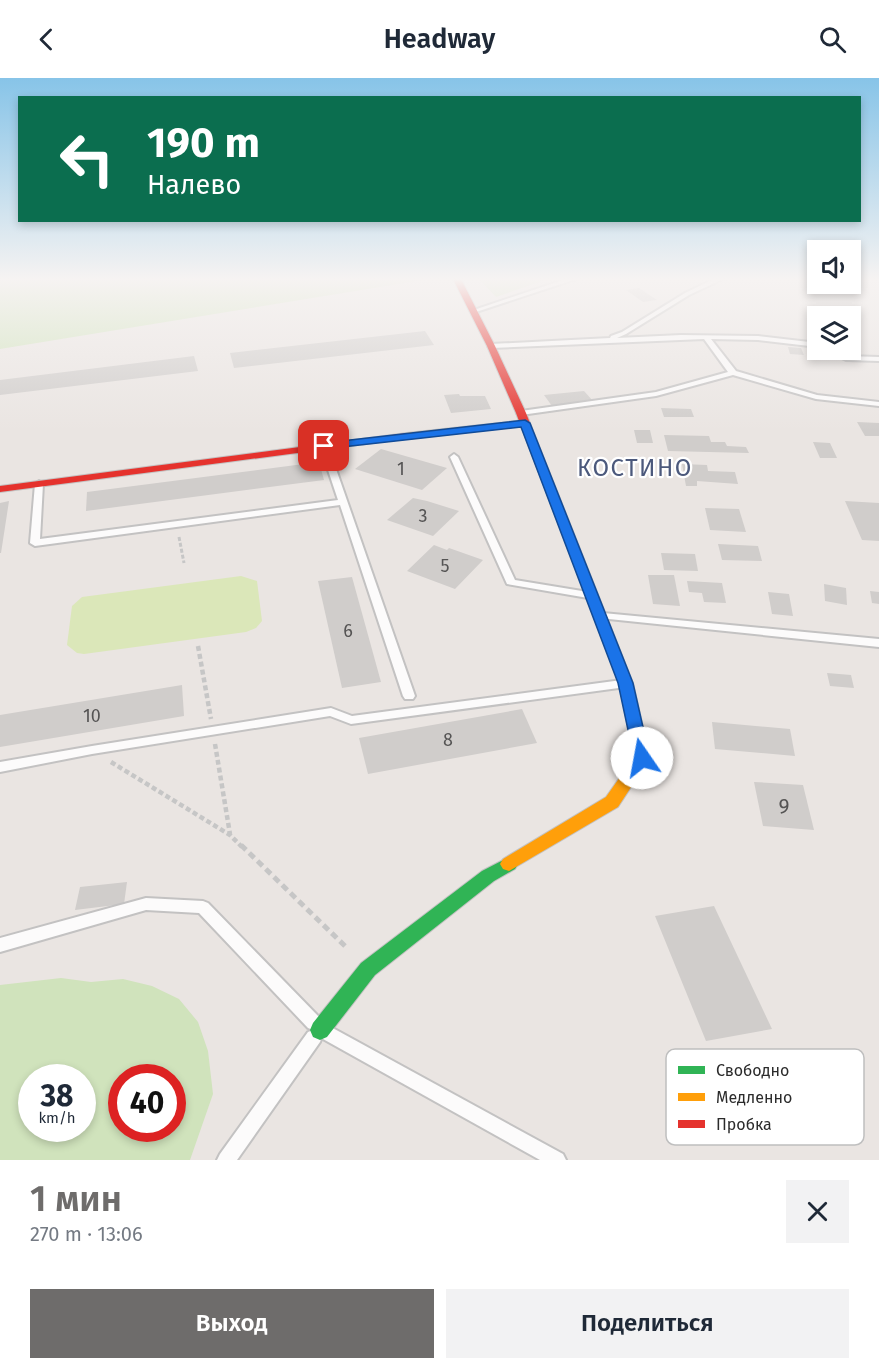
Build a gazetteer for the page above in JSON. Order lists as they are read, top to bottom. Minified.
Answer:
{"districts":["КОСТИНО"],"house_numbers":["1","3","5","6","10","8","9"],"legend":["Свободно","Медленно","Пробка"],"page":{"header":"Headway","turn":["190 m","Налево"],"speed":"38 km/h","limit":"40","heading":["1 мин","270 m · 13:06"],"buttons":["Выход","Поделиться"]}}
